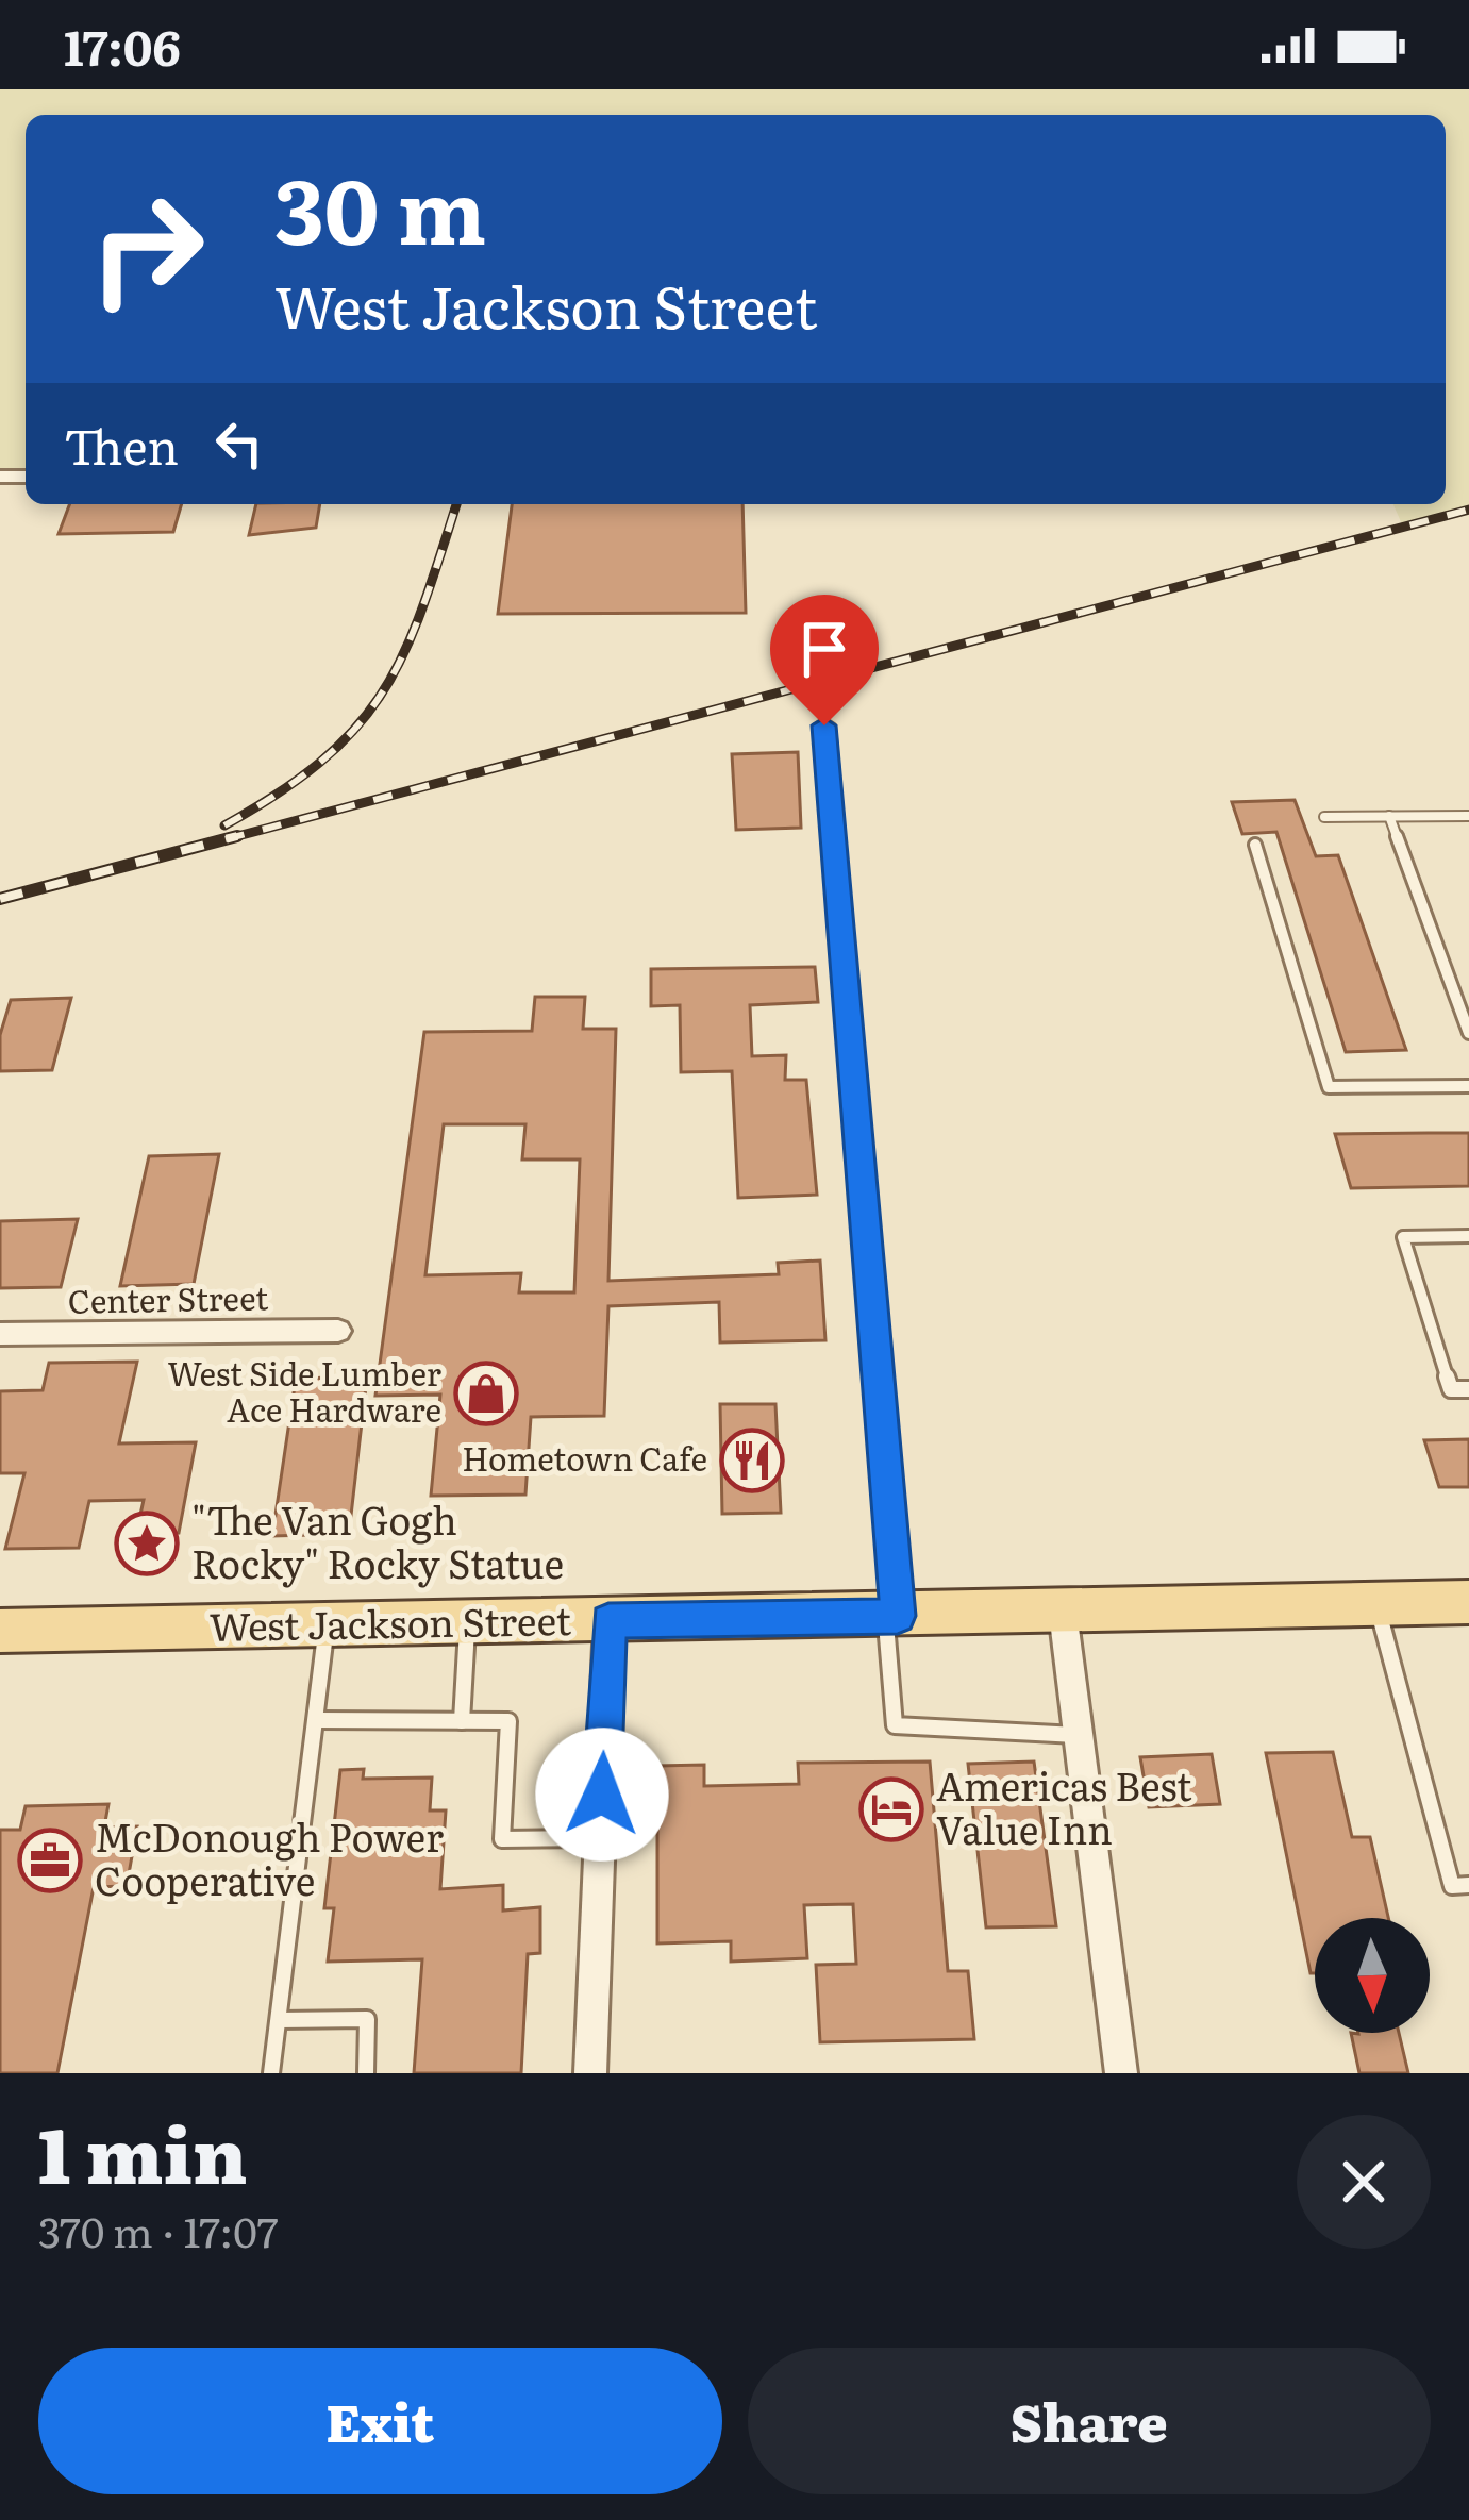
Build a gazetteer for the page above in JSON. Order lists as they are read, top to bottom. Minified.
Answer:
{"streets":{"main road":["West Jackson Street"],"street":["Center Street"]},"places":{"shop":["West Side Lumber Ace Hardware"],"restaurant":["Hometown Cafe"],"place":["\"The Van Gogh Rocky\" Rocky Statue"],"hotel":["Americas Best Value Inn"],"office":["McDonough Power Cooperative"]},"north":"bottom","page":{"status":"17:06","turn":["30 m","West Jackson Street"],"then":"Then","heading":["1 min","370 m · 17:07"],"buttons":["Exit","Share"]}}
